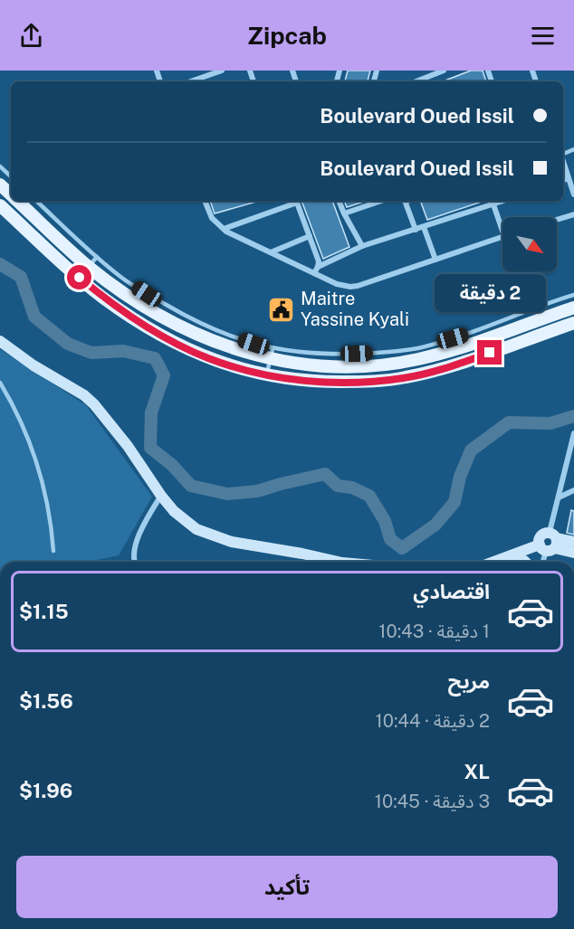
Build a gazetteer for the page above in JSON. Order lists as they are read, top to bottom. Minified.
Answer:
{"places":{"public building":["Maitre Yassine Kyali"]},"north":"bottom right","page":{"header":"Zipcab","banner":["Boulevard Oued Issil","Boulevard Oued Issil"],"bubble":"2 دقيقة","list":[{"name":"اقتصادي","note":"1 دقيقة · 10:43","value":"$1.15"},{"name":"مريح","note":"2 دقيقة · 10:44","value":"$1.56"},{"name":"XL","note":"3 دقيقة · 10:45","value":"$1.96"}],"buttons":"تأكيد"}}
